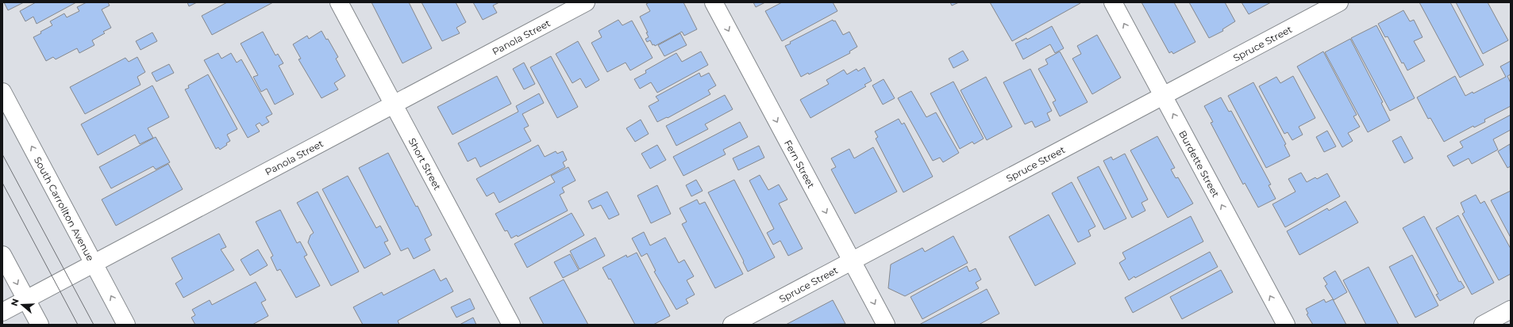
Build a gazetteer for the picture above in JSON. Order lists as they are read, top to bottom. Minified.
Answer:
{"streets":{"street":["Panola Street","Spruce Street","Fern Street","Burdette Street","Short Street","South Carrollton Avenue"]},"crossings":[["Panola Street","Short Street"],["Panola Street","South Carrollton Avenue"],["Spruce Street","Fern Street"],["Spruce Street","Burdette Street"]],"one_way":["Fern Street","Burdette Street","South Carrollton Avenue"],"north":"left"}
